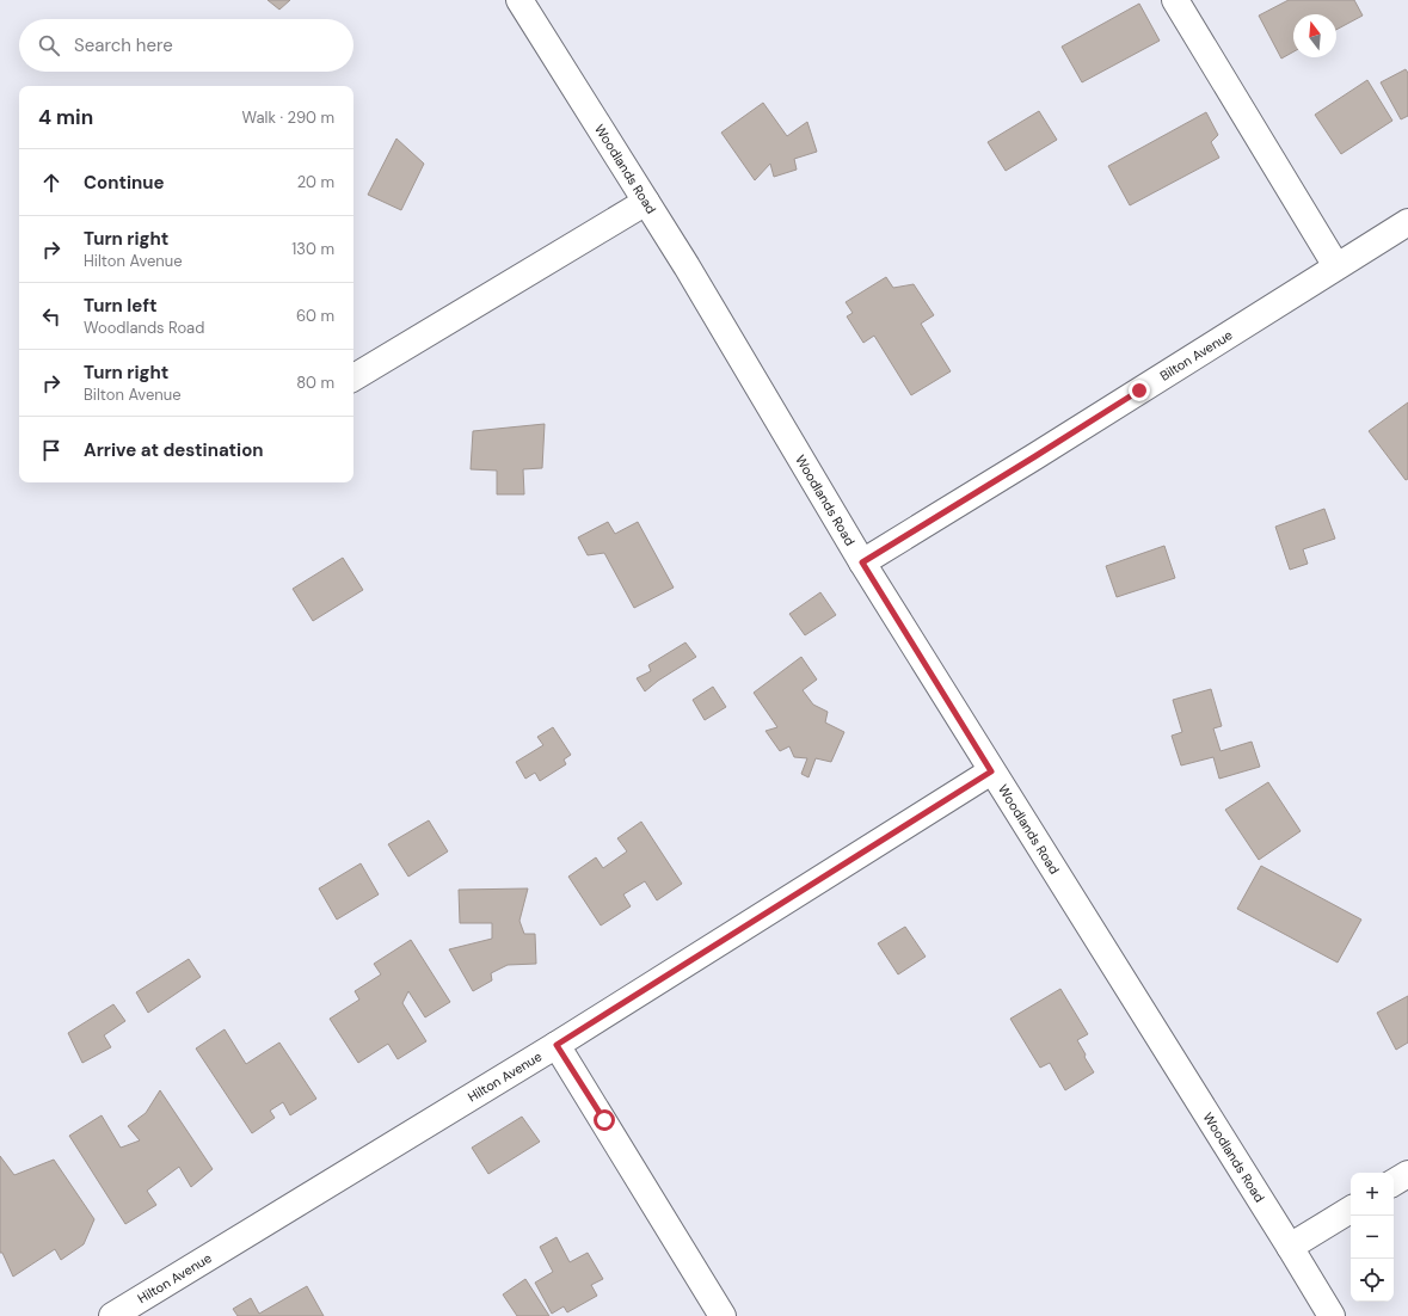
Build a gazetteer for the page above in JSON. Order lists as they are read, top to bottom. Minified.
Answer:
{"streets":{"street":["Woodlands Road","Bilton Avenue","Hilton Avenue"]},"crossings":[["Woodlands Road","Bilton Avenue"],["Woodlands Road","Hilton Avenue"]],"north":"top","page":{"search":"Search here","heading":["4 min","Walk · 290 m"],"list":[["Continue","20 m"],["Turn right","Hilton Avenue","130 m"],["Turn left","Woodlands Road","60 m"],["Turn right","Bilton Avenue","80 m"],"Arrive at destination"],"map_buttons":["+","−"]}}
